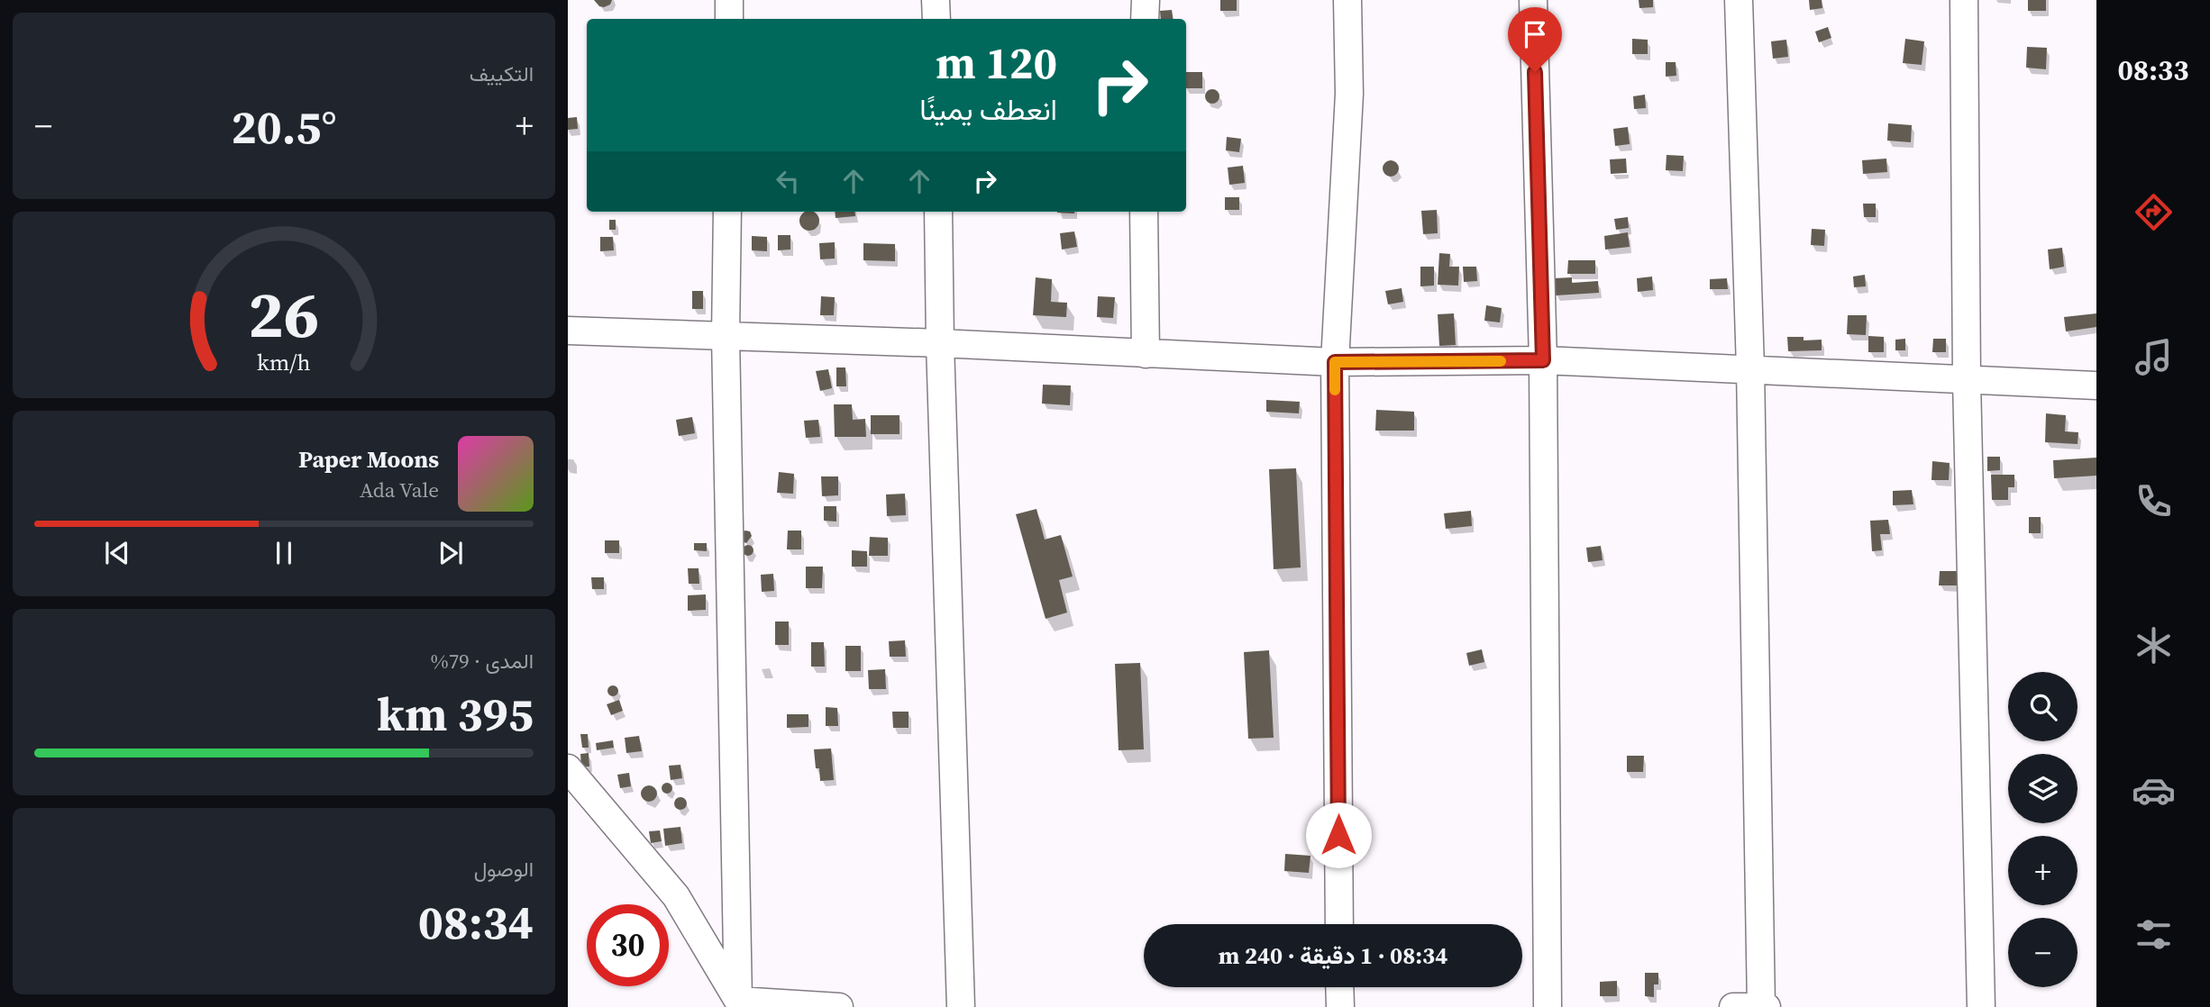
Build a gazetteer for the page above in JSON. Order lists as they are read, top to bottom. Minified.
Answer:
{"page":{"tabs":"08:33","tile":["التكييف",["المدى · 79%","395 km"],["الوصول","08:34"]],"turn":["120 m","انعطف يمينًا"],"heat":["−","20.5°","+"],"song":["Paper Moons","Ada Vale"],"map_buttons":["+","−"],"limit":"30","trip":"08:34 · 1 دقيقة · 240 m","gauge":["26","km/h"]}}
